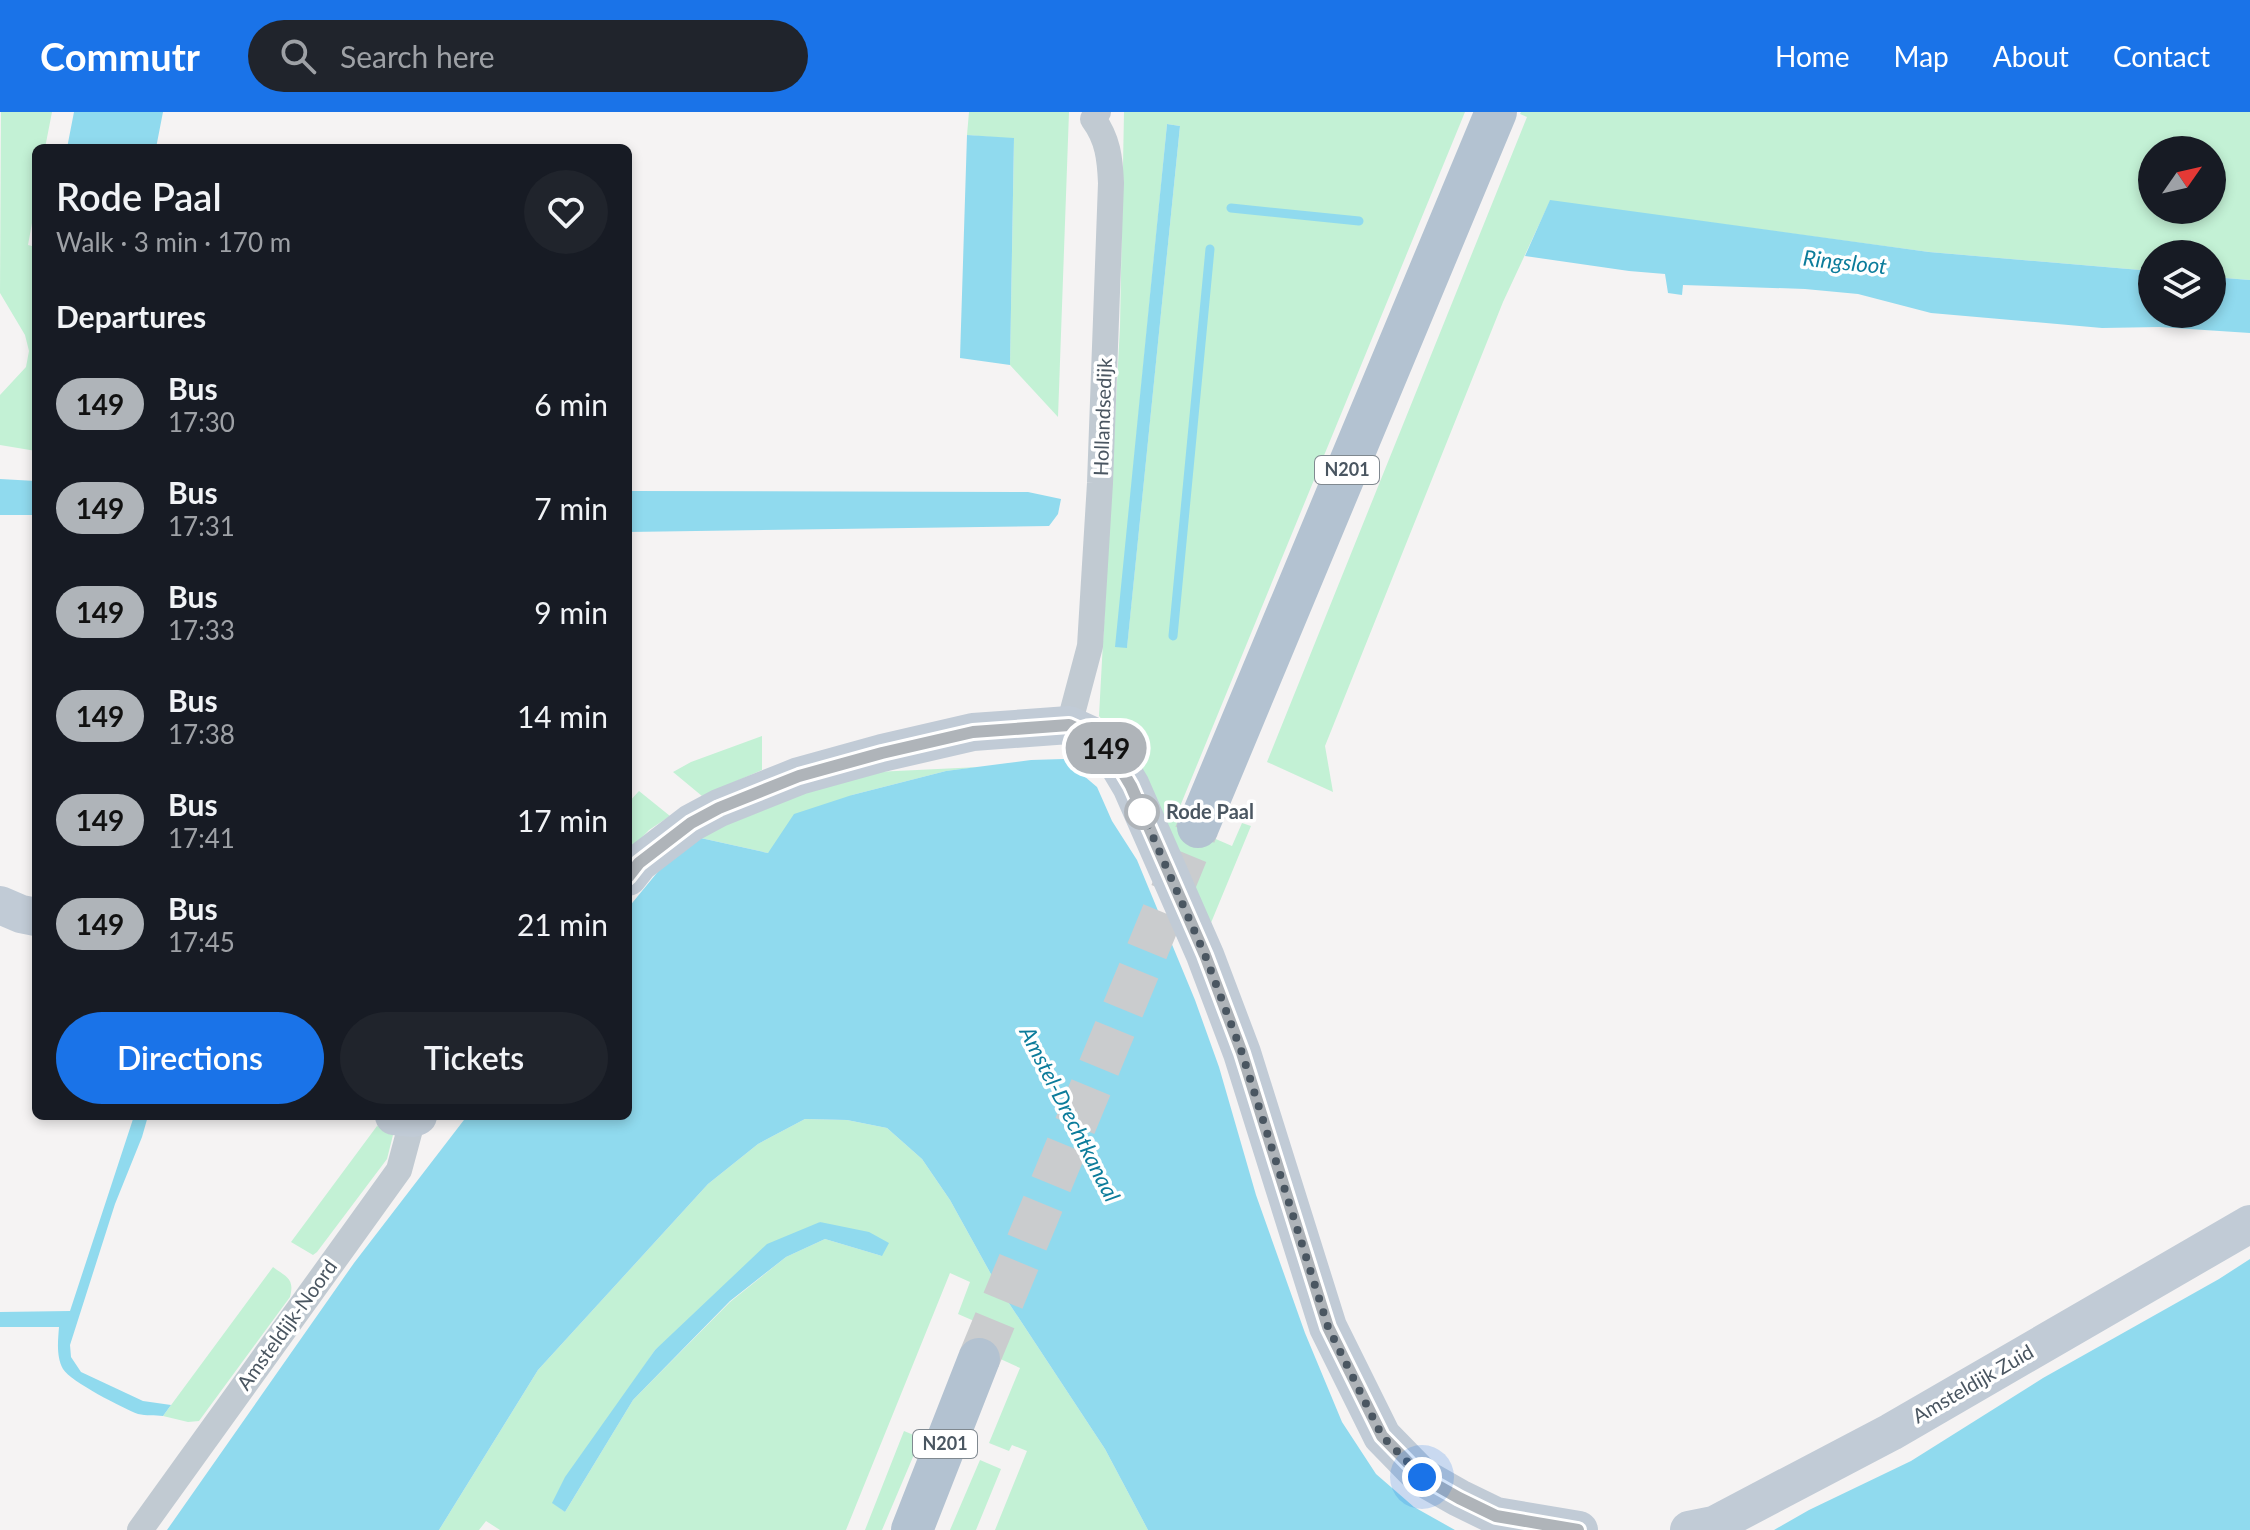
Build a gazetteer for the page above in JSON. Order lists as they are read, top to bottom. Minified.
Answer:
{"streets":{"main road":["N201"],"street":["Hollandsedijk","Amsteldijk-Noord","Amsteldijk Zuid"]},"water":["Ringsloot","Amstel-Drechtkanaal"],"places":["Rode Paal"],"lines":["bus line 149"],"north":"top right","page":{"header":"Commutr","search":"Search here","nav":["Home","Map","About","Contact"],"on_map":"149","heading":[["Rode Paal","Walk · 3 min · 170 m"],"Departures"],"list":[{"mark":"149","name":"Bus","note":"17:30","value":"6 min"},{"mark":"149","name":"Bus","note":"17:31","value":"7 min"},{"mark":"149","name":"Bus","note":"17:33","value":"9 min"},{"mark":"149","name":"Bus","note":"17:38","value":"14 min"},{"mark":"149","name":"Bus","note":"17:41","value":"17 min"},{"mark":"149","name":"Bus","note":"17:45","value":"21 min"}],"buttons":["Directions","Tickets"]}}
